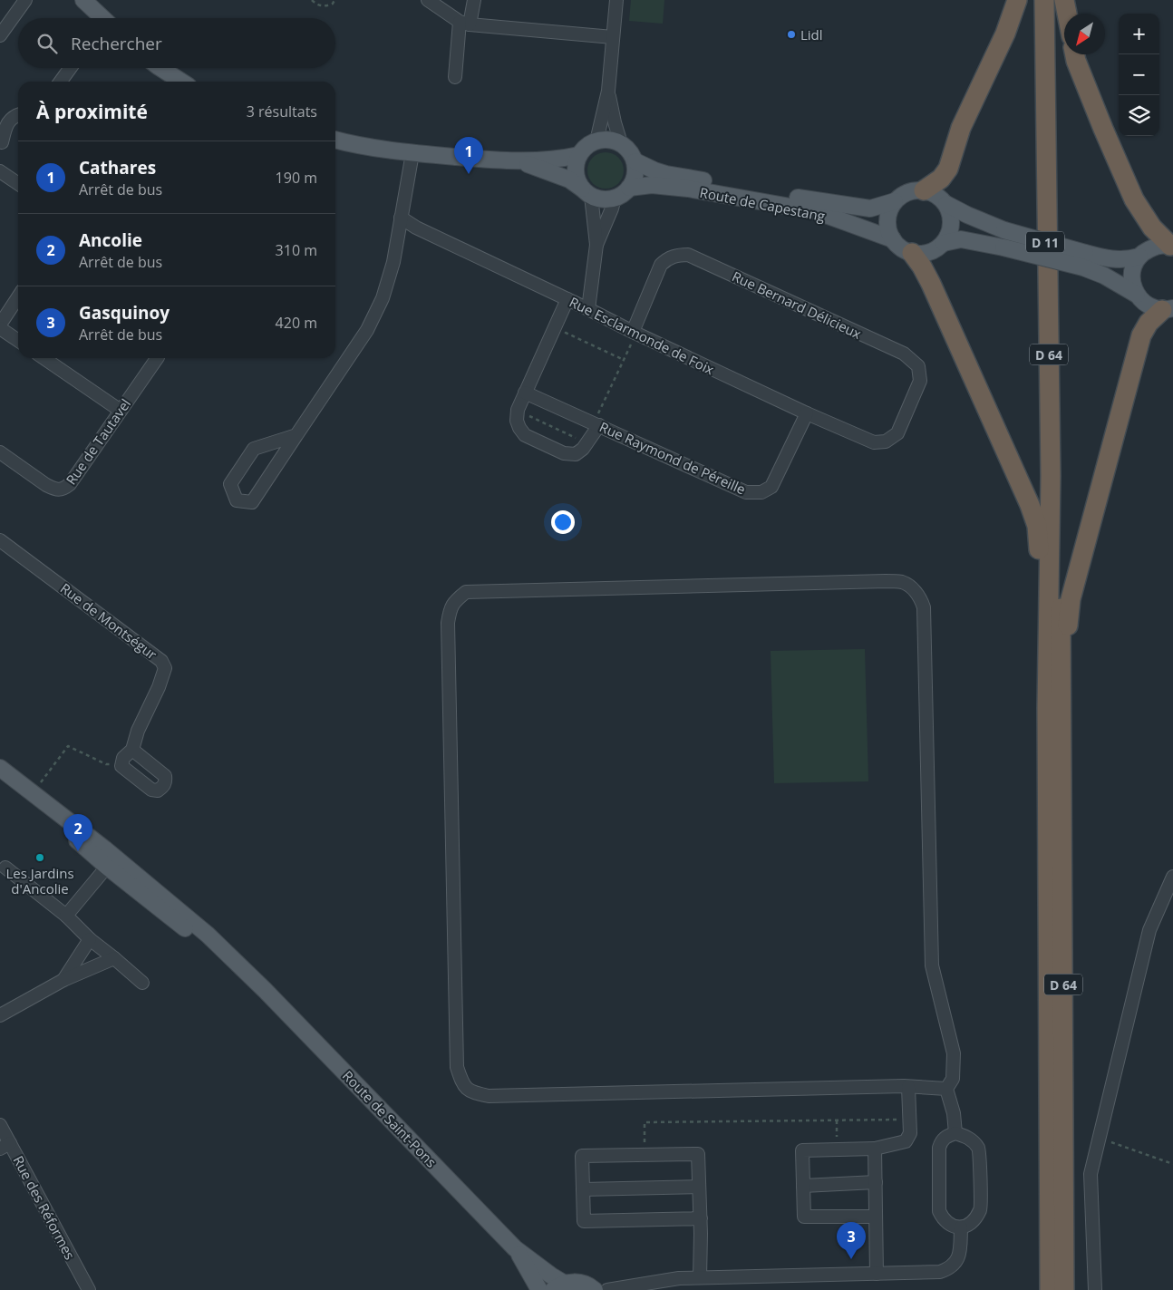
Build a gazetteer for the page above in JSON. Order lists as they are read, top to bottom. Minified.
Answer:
{"streets":{"highway":["D 64"],"main road":["Route de Capestang","D 11","Route de Saint-Pons"],"street":["Rue Bernard Délicieux","Rue Esclarmonde de Foix","Rue de Tautavel","Rue Raymond de Péreille","Rue de Montségur","Rue des Réformes"]},"crossings":[["Route de Capestang","D 11"],["Rue Bernard Délicieux","Rue Esclarmonde de Foix"],["Rue Esclarmonde de Foix","Rue Raymond de Péreille"]],"places":["Lidl","Les Jardins d'Ancolie"],"north":"bottom left","page":{"map_buttons":["+","−"],"search":"Rechercher","heading":["À proximité","3 résultats"],"pins":["1","2","3"],"list":[{"mark":"1","name":"Cathares","note":"Arrêt de bus","value":"190 m"},{"mark":"2","name":"Ancolie","note":"Arrêt de bus","value":"310 m"},{"mark":"3","name":"Gasquinoy","note":"Arrêt de bus","value":"420 m"}]}}
